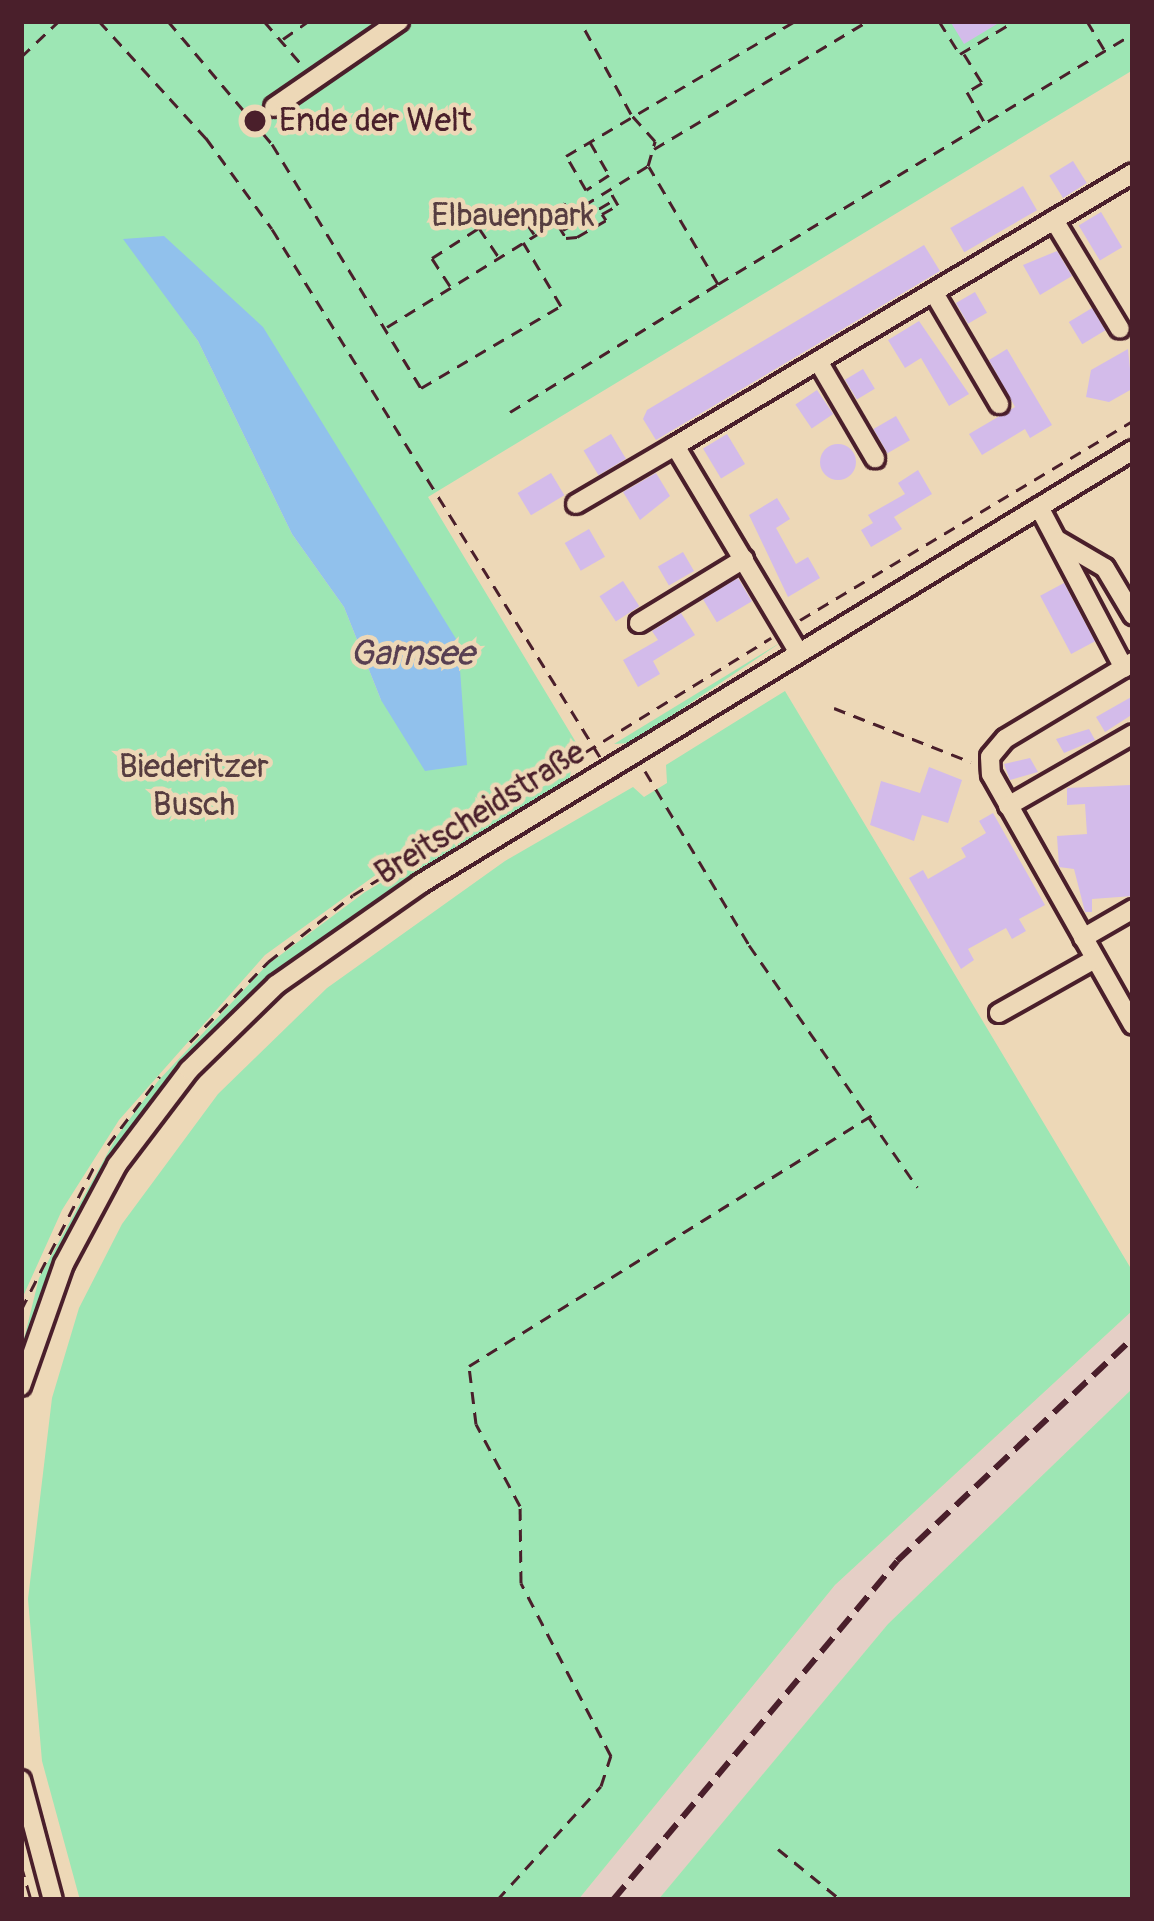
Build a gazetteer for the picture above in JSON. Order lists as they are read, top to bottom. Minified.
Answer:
{"streets":{"street":["Breitscheidstraße"]},"water":["Garnsee"],"parks":["Elbauenpark","Biederitzer Busch"],"places":["Ende der Welt"]}
